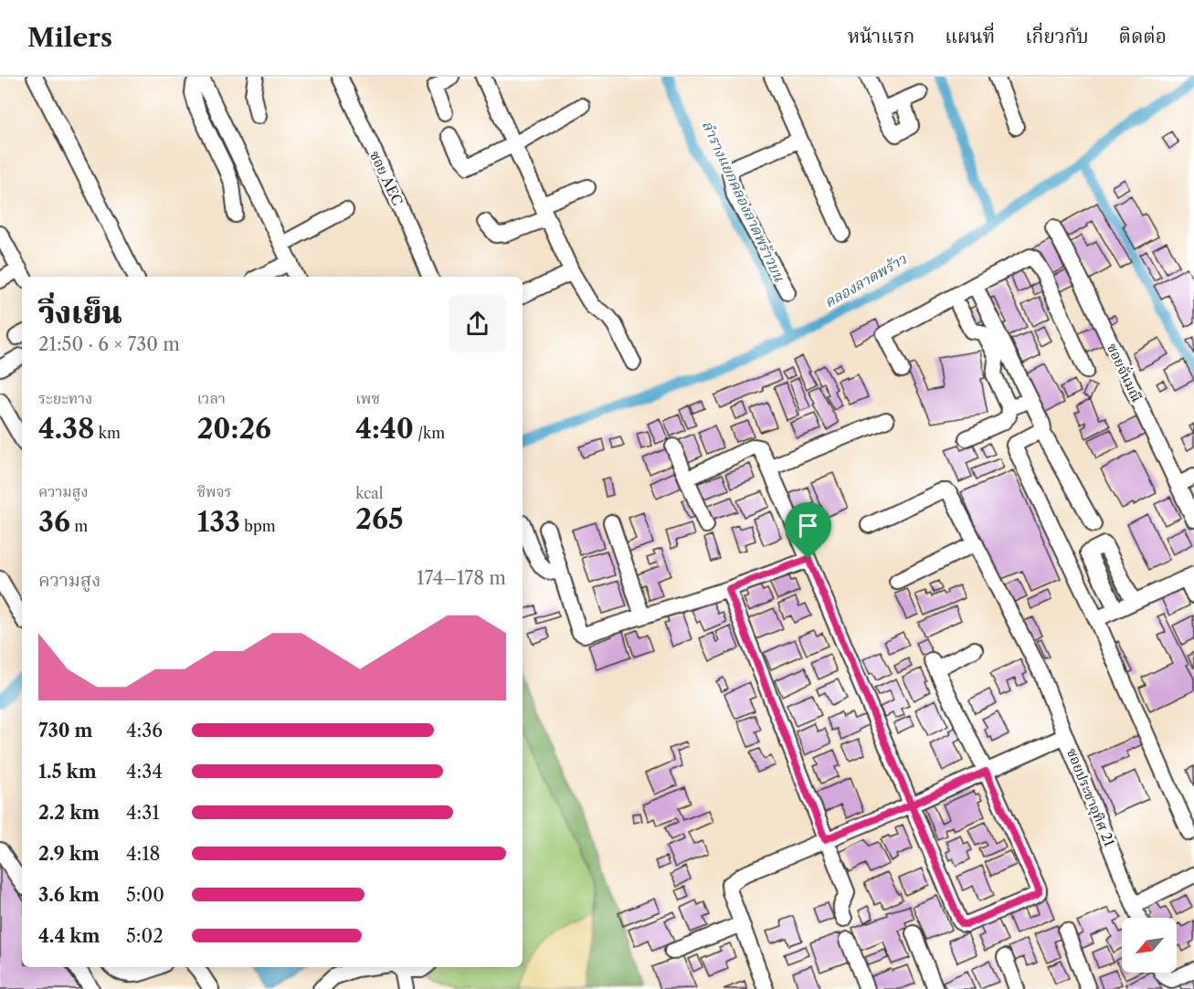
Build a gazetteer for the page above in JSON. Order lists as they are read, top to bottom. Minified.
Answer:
{"streets":{"street":["ซอย AEC","ซอยจั่นมณี","ซอยประชาอุทิศ 21"]},"water":["ลำรางแยกคลองลาดพร้าวบน","คลองลาดพร้าว"],"north":"bottom left","page":{"header":"Milers","nav":["หน้าแรก","แผนที่","เกี่ยวกับ","ติดต่อ"],"heading":["วิ่งเย็น","21:50 · 6 × 730 m"],"stats":[["ระยะทาง","4.38 km"],["เวลา","20:26"],["เพซ","4:40 /km"],["ความสูง","36 m"],["ชีพจร","133 bpm"],["kcal","265"]],"chart":["ความสูง","174–178 m"],"list":[{"name":"730 m","note":"4:36"},{"name":"1.5 km","note":"4:34"},{"name":"2.2 km","note":"4:31"},{"name":"2.9 km","note":"4:18"},{"name":"3.6 km","note":"5:00"},{"name":"4.4 km","note":"5:02"}]}}
